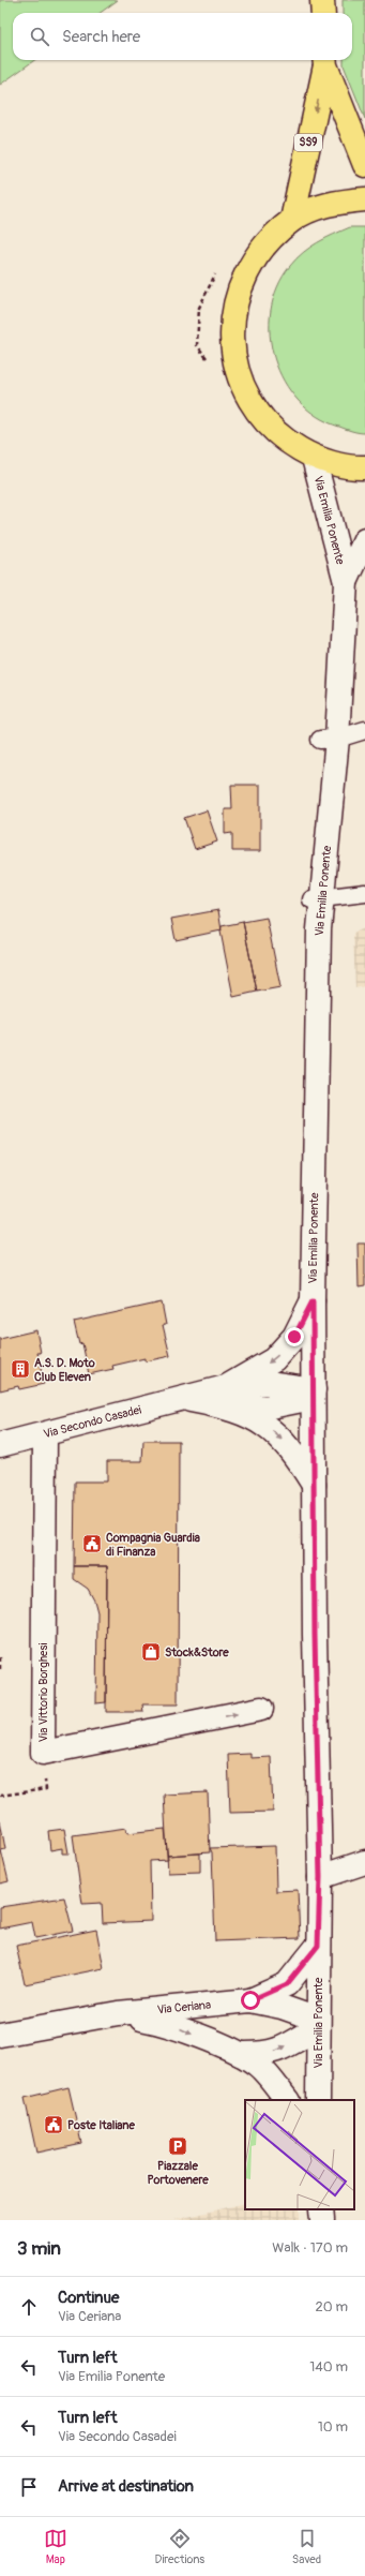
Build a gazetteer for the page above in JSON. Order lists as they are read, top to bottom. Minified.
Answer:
{"streets":{"main road":["SS9"],"street":["Via Emilia Ponente","Via Secondo Casadei","Via Vittorio Borghesi","Via Ceriana"]},"crossings":[["Via Emilia Ponente","Via Secondo Casadei"],["Via Emilia Ponente","Via Ceriana"],["Via Secondo Casadei","Via Vittorio Borghesi"]],"one_way":["Via Vittorio Borghesi"],"places":{"building":["A.S. D. Moto Club Eleven"],"public building":["Compagnia Guardia di Finanza","Poste Italiane"],"shop":["Stock&Store"],"parking":["Piazzale Portovenere"]},"page":{"search":"Search here","heading":["3 min","Walk · 170 m"],"list":[["Continue","Via Ceriana","20 m"],["Turn left","Via Emilia Ponente","140 m"],["Turn left","Via Secondo Casadei","10 m"],"Arrive at destination"],"nav":["Map","Directions","Saved"]}}
